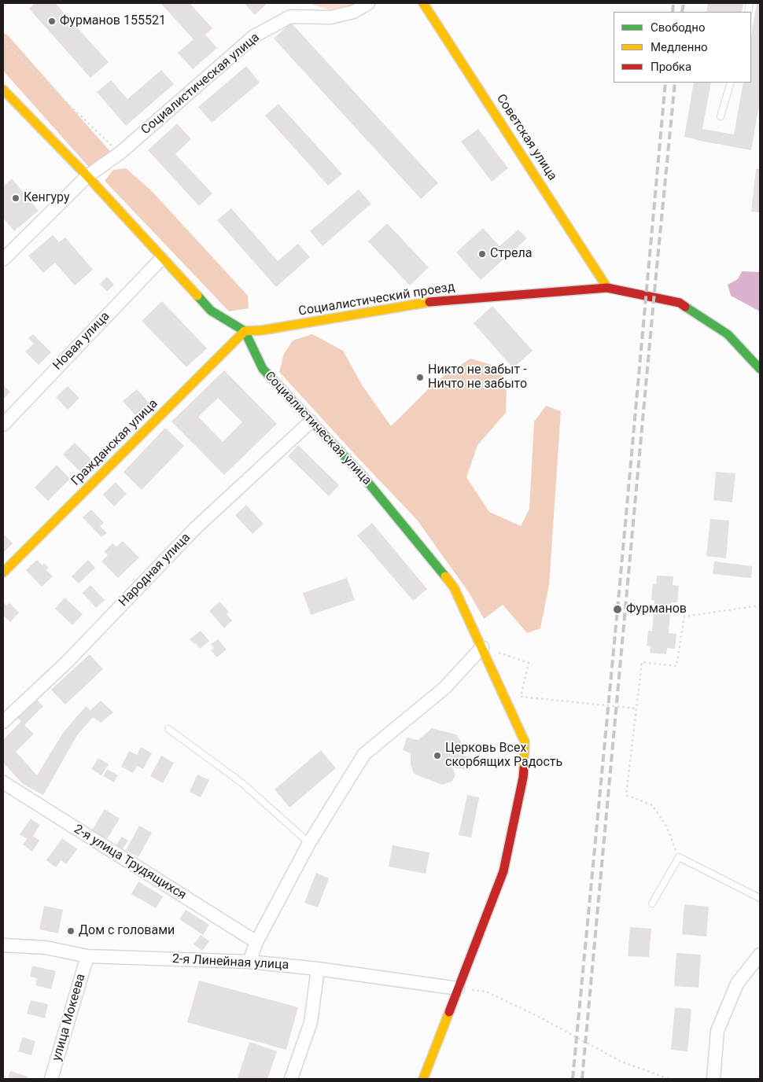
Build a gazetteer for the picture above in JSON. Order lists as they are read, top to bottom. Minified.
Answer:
{"streets":{"main road":["Социалистическая улица","Советская улица","Социалистический проезд","Гражданская улица"],"street":["Новая улица","Народная улица","2-я улица Трудящихся","2-я Линейная улица","улица Мокеева"]},"crossings":[["Социалистическая улица","Социалистический проезд"],["Социалистическая улица","Гражданская улица"],["Социалистическая улица","Народная улица"],["Социалистическая улица","2-я Линейная улица"],["Советская улица","Социалистический проезд"],["Социалистический проезд","Гражданская улица"],["2-я Линейная улица","улица Мокеева"]],"places":["Фурманов 155521","Кенгуру","Стрела","Никто не забыт - Ничто не забыто","Фурманов","Церковь Всех скорбящих Радость","Дом с головами"],"legend":["Свободно","Медленно","Пробка"]}
